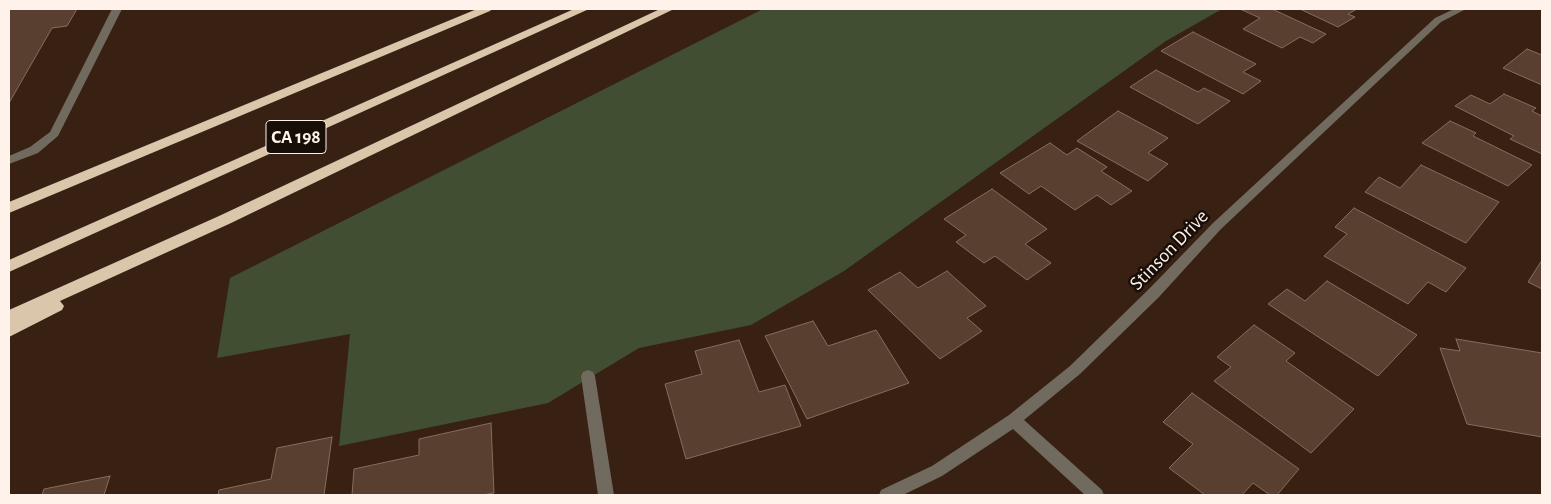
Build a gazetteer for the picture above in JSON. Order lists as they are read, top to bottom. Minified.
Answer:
{"streets":{"highway":["CA 198"],"street":["Stinson Drive"]}}
